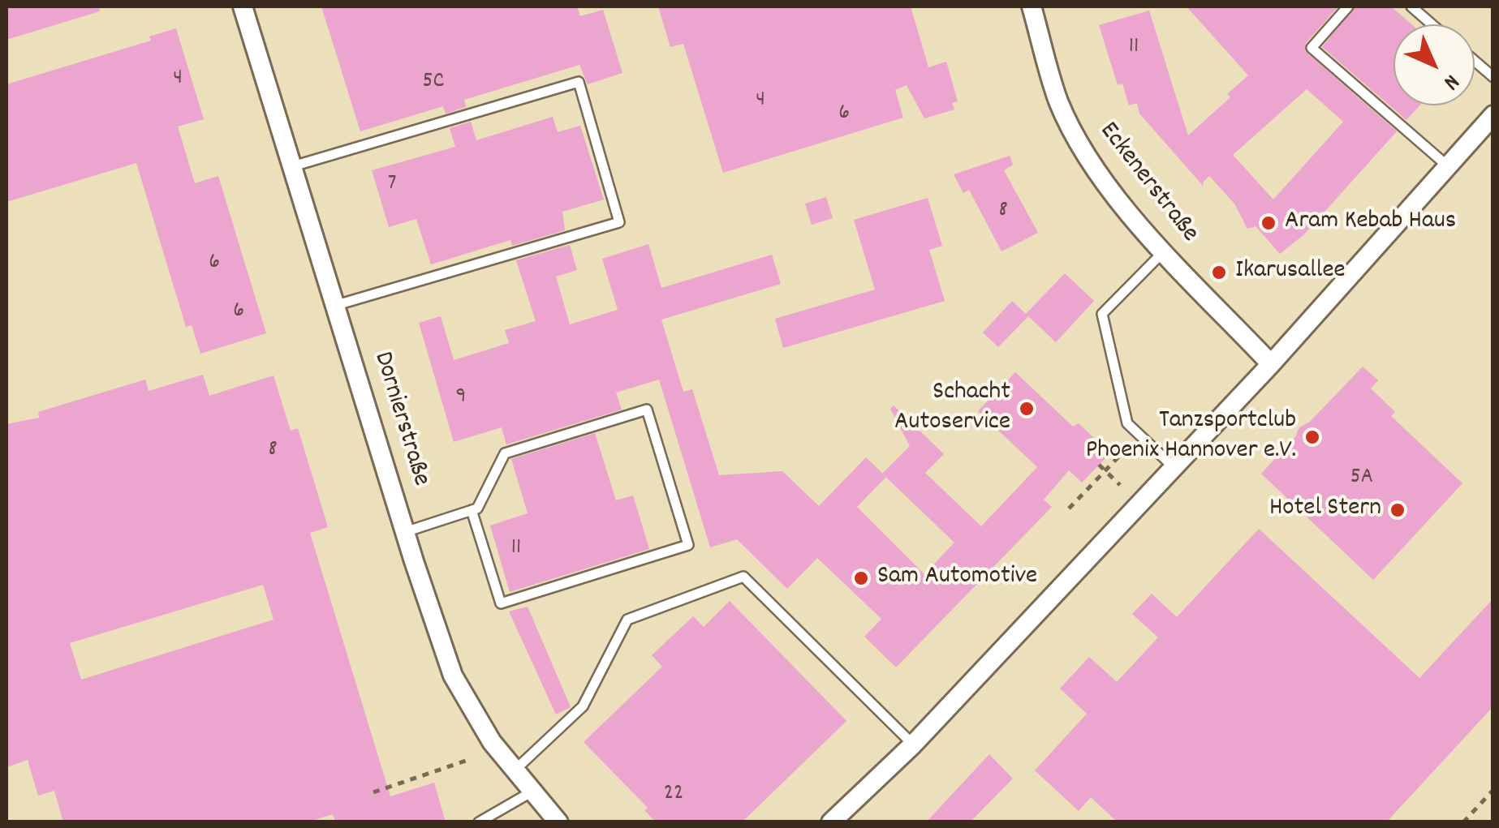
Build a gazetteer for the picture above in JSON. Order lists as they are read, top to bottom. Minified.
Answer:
{"streets":{"street":["Eckenerstraße","Dornierstraße"]},"places":["Aram Kebab Haus","Ikarusallee","Schacht Autoservice","Tanzsportclub Phoenix Hannover e.V.","Hotel Stern","Sam Automotive"],"house_numbers":["11","4","5C","4","6","7","8","6","6","9","8","5A","11","22"],"north":"bottom right"}
